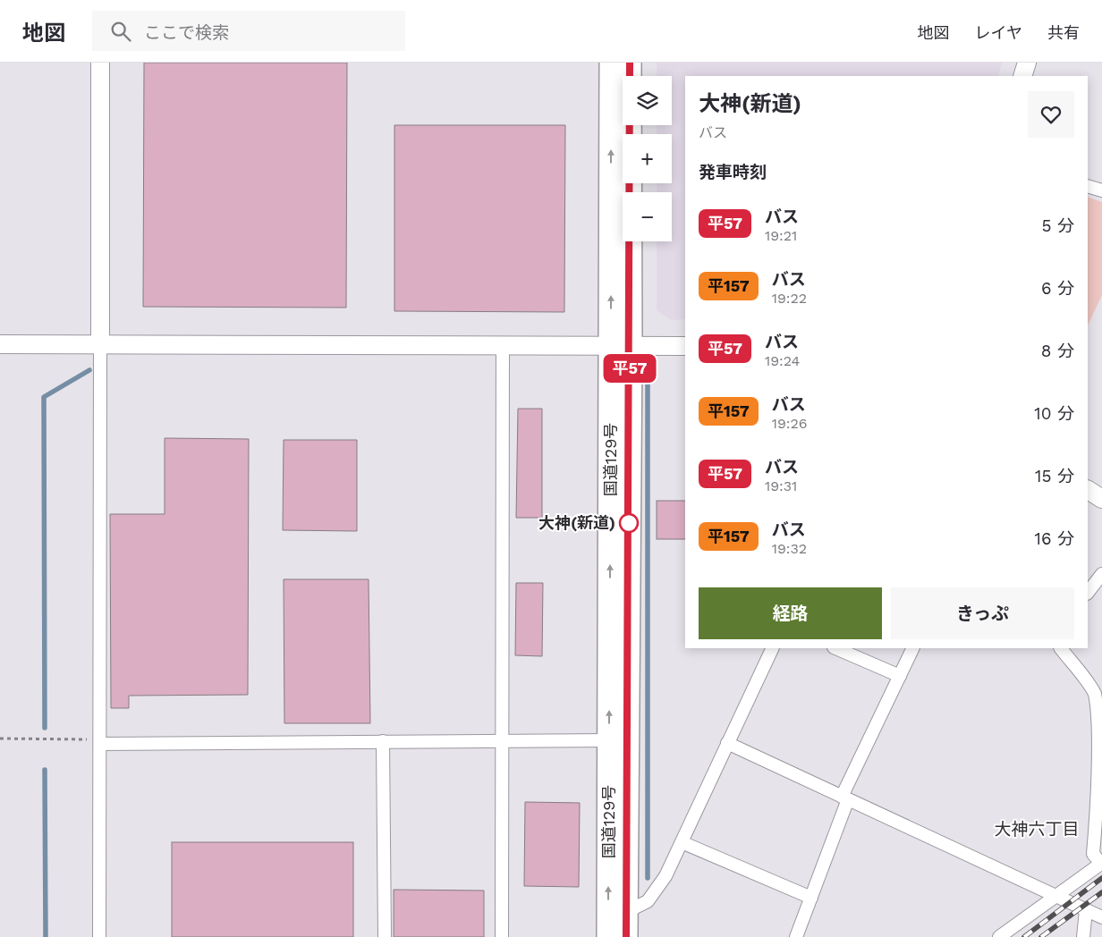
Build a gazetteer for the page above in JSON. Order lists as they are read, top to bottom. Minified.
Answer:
{"streets":{"highway":["国道129号"]},"districts":["大神六丁目"],"places":["大神(新道)"],"lines":["bus line 平57"],"page":{"header":"地図","search":"ここで検索","nav":["地図","レイヤ","共有"],"on_map":"平57","map_buttons":["+","−"],"heading":[["大神(新道)","バス"],"発車時刻"],"list":[{"mark":"平57","name":"バス","note":"19:21","value":"5 分"},{"mark":"平157","name":"バス","note":"19:22","value":"6 分"},{"mark":"平57","name":"バス","note":"19:24","value":"8 分"},{"mark":"平157","name":"バス","note":"19:26","value":"10 分"},{"mark":"平57","name":"バス","note":"19:31","value":"15 分"},{"mark":"平157","name":"バス","note":"19:32","value":"16 分"}],"buttons":["経路","きっぷ"]}}
